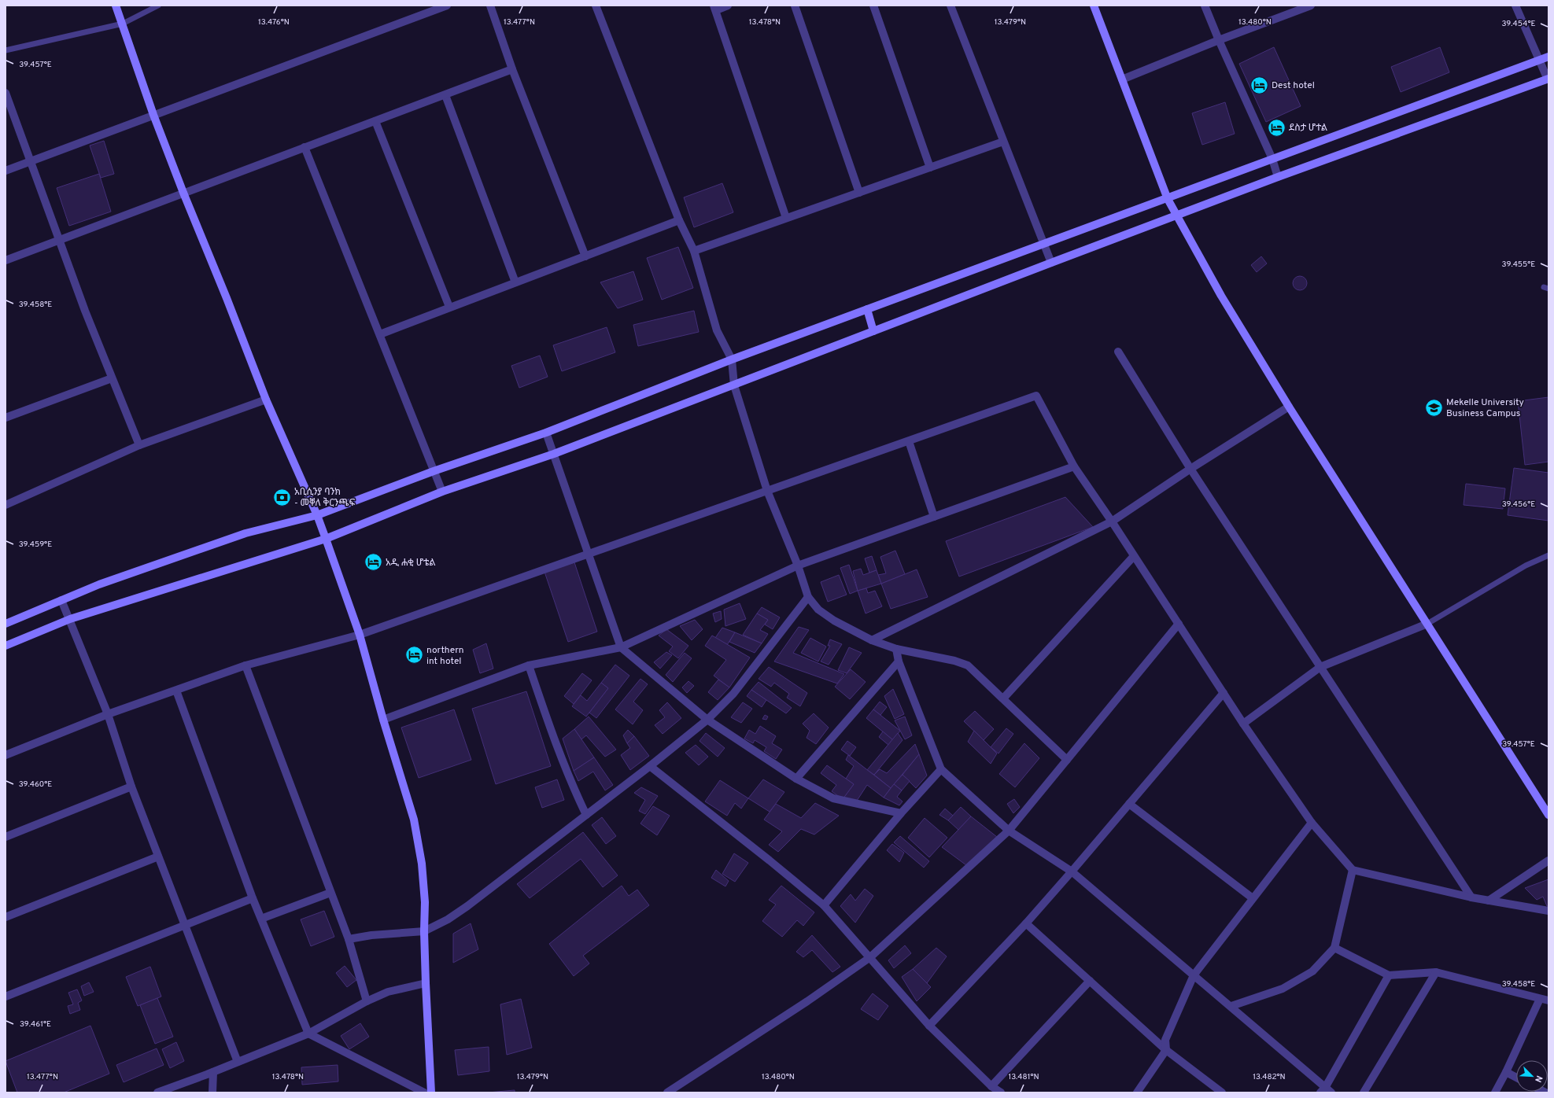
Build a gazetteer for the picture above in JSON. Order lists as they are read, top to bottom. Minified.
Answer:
{"places":{"hotel":["Dest hotel","ደስታ ሆተል","አዲ ሐቂ ሆቴል","northern int hotel"],"school or university":["Mekelle University Business Campus"],"bank":["አቢሲንያ ባንክ - መቐለ ቅርንጫፍ"]},"north":"bottom right","coordinates":["13.476°N","13.477°N","13.478°N","13.479°N","13.480°N","39.454°E","39.457°E","39.455°E","39.458°E","39.456°E","39.459°E","39.460°E","39.461°E","13.481°N","13.482°N"]}
